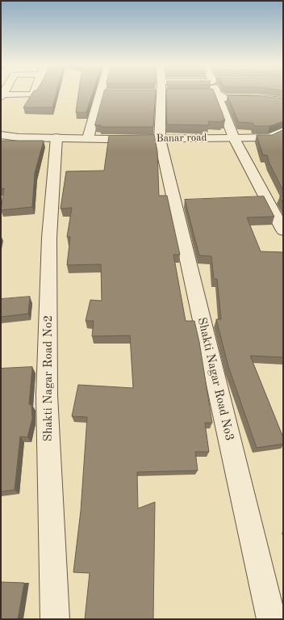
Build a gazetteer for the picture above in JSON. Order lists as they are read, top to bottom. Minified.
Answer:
{"streets":{"street":["Banar road","Shakti Nagar Road No2","Shakti Nagar Road No3"]},"crossings":[["Banar road","Shakti Nagar Road No2"],["Banar road","Shakti Nagar Road No3"]]}
